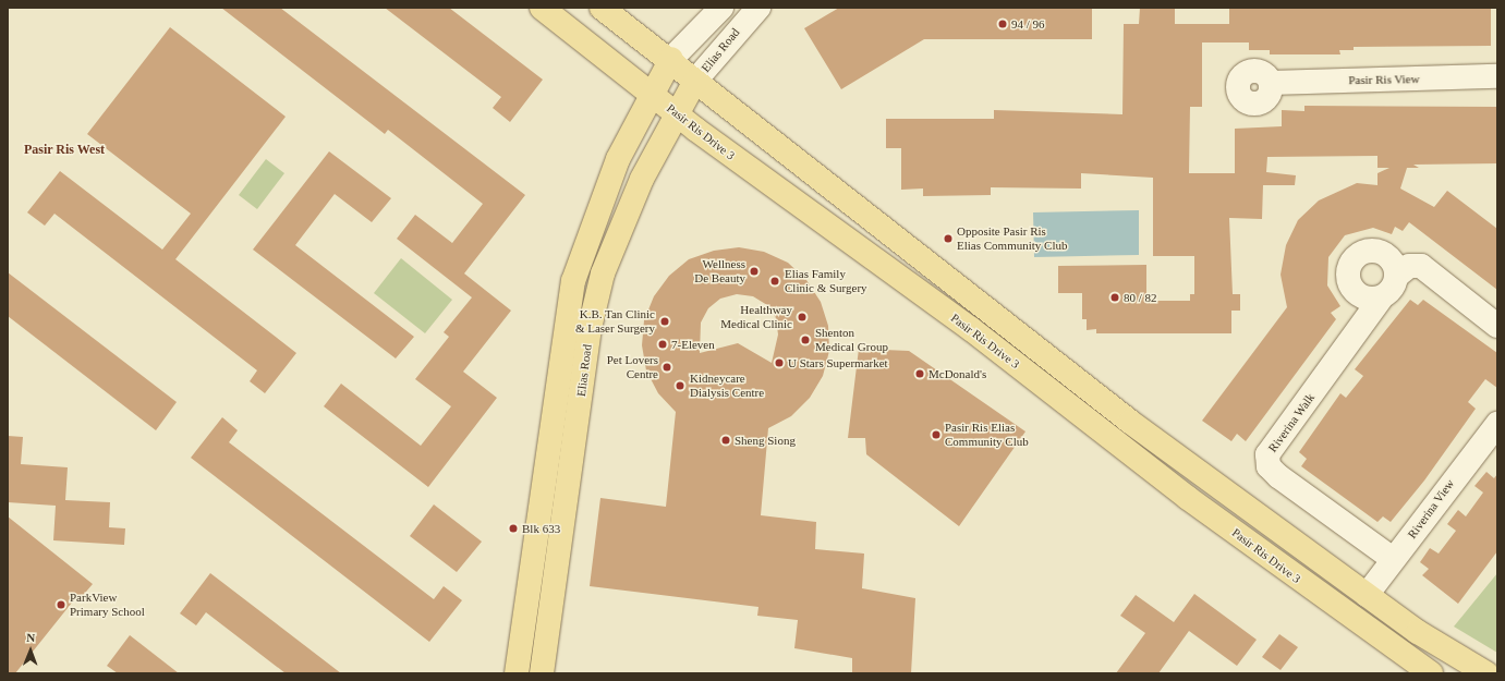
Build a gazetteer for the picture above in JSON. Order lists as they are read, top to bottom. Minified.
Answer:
{"streets":{"main road":["Elias Road","Pasir Ris Drive 3"],"street":["Pasir Ris View","Riverina Walk","Riverina View"]},"crossings":[["Elias Road","Pasir Ris Drive 3"],["Pasir Ris Drive 3","Riverina View"],["Riverina Walk","Riverina View"]],"districts":["Pasir Ris West"],"places":["94 / 96","Opposite Pasir Ris Elias Community Club","Wellness De Beauty","Elias Family Clinic & Surgery","80 / 82","Healthway Medical Clinic","K.B. Tan Clinic & Laser Surgery","Shenton Medical Group","7-Eleven","U Stars Supermarket","Pet Lovers Centre","McDonald's","Kidneycare Dialysis Centre","Pasir Ris Elias Community Club","Sheng Siong","Blk 633","ParkView Primary School"],"north":"top"}
